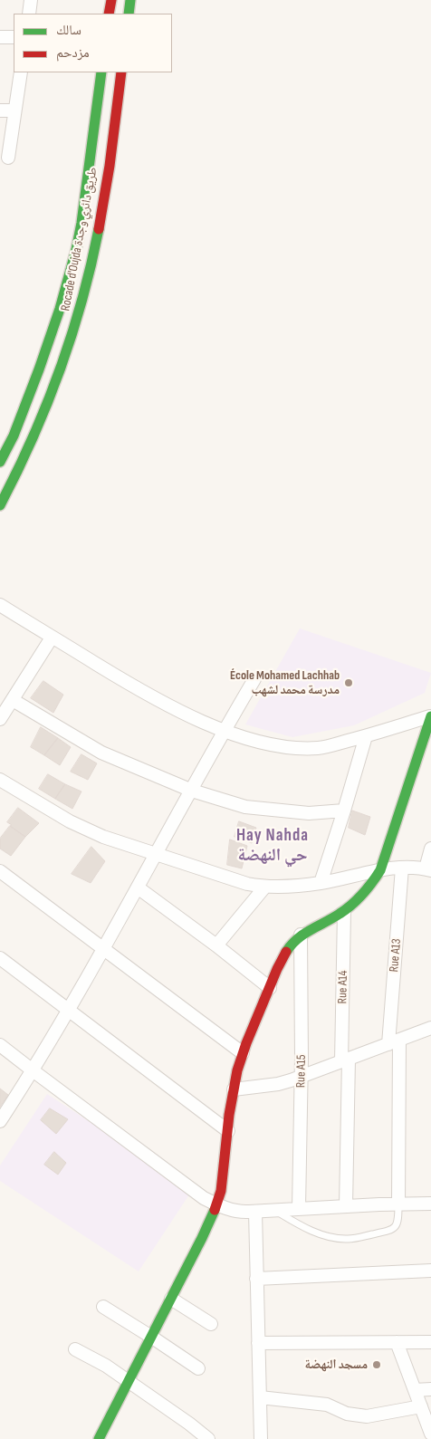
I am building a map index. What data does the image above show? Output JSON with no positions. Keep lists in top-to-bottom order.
{
  "streets": {
    "main road": ["Rocade d'Oujda طريق دائري وجدة"],
    "street": ["Rue A13", "Rue A14", "Rue A15"]
  },
  "districts": ["Hay Nahda حي النهضة"],
  "places": ["École Mohamed Lachhab مدرسة محمد لشهب", "مسجد النهضة"],
  "legend": ["سالك", "مزدحم"]
}
